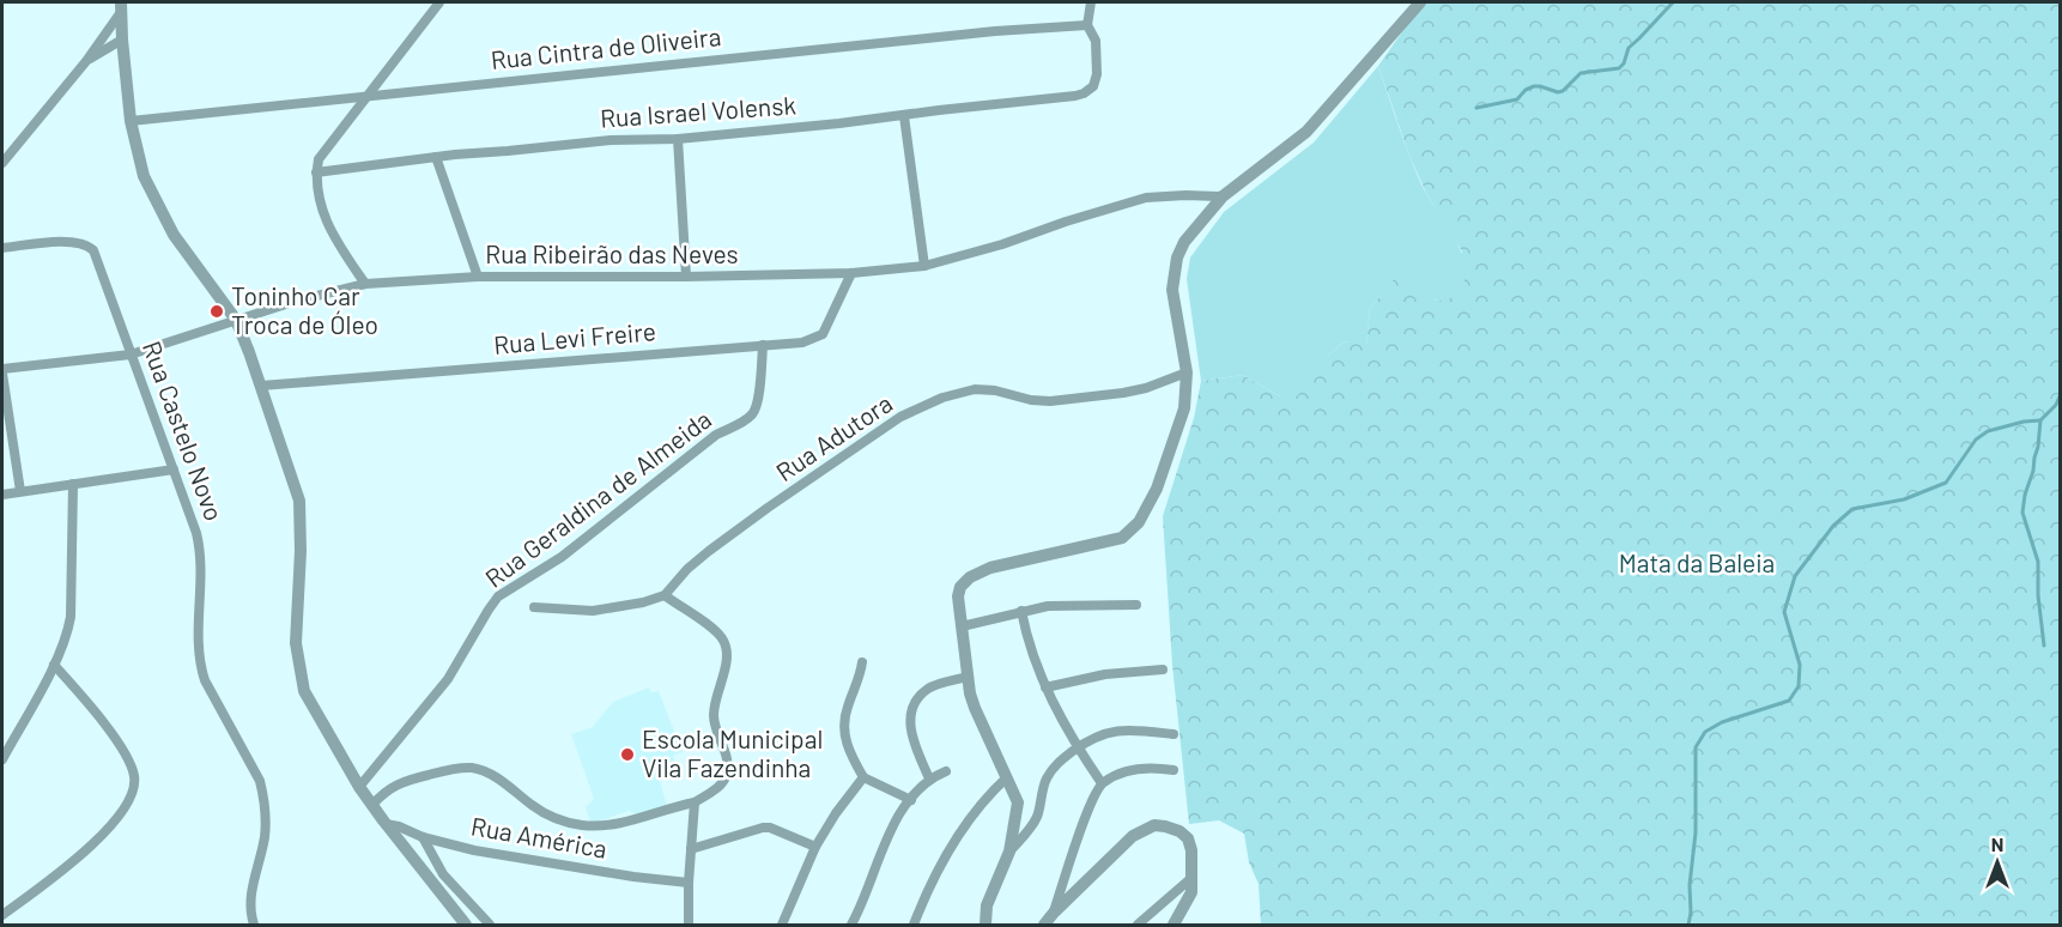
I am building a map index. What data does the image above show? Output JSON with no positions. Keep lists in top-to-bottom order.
{
  "streets": {
    "street": [
      "Rua Cintra de Oliveira",
      "Rua Israel Volensk",
      "Rua Ribeirão das Neves",
      "Rua Levi Freire",
      "Rua Castelo Novo",
      "Rua Adutora",
      "Rua Geraldina de Almeida",
      "Rua América"
    ]
  },
  "crossings": [
    ["Rua Cintra de Oliveira", "Rua Israel Volensk"],
    ["Rua Ribeirão das Neves", "Rua Levi Freire"],
    ["Rua Ribeirão das Neves", "Rua Castelo Novo"],
    ["Rua Levi Freire", "Rua Geraldina de Almeida"]
  ],
  "parks": ["Mata da Baleia"],
  "places": ["Toninho Car Troca de Óleo", "Escola Municipal Vila Fazendinha"],
  "north": "top"
}
